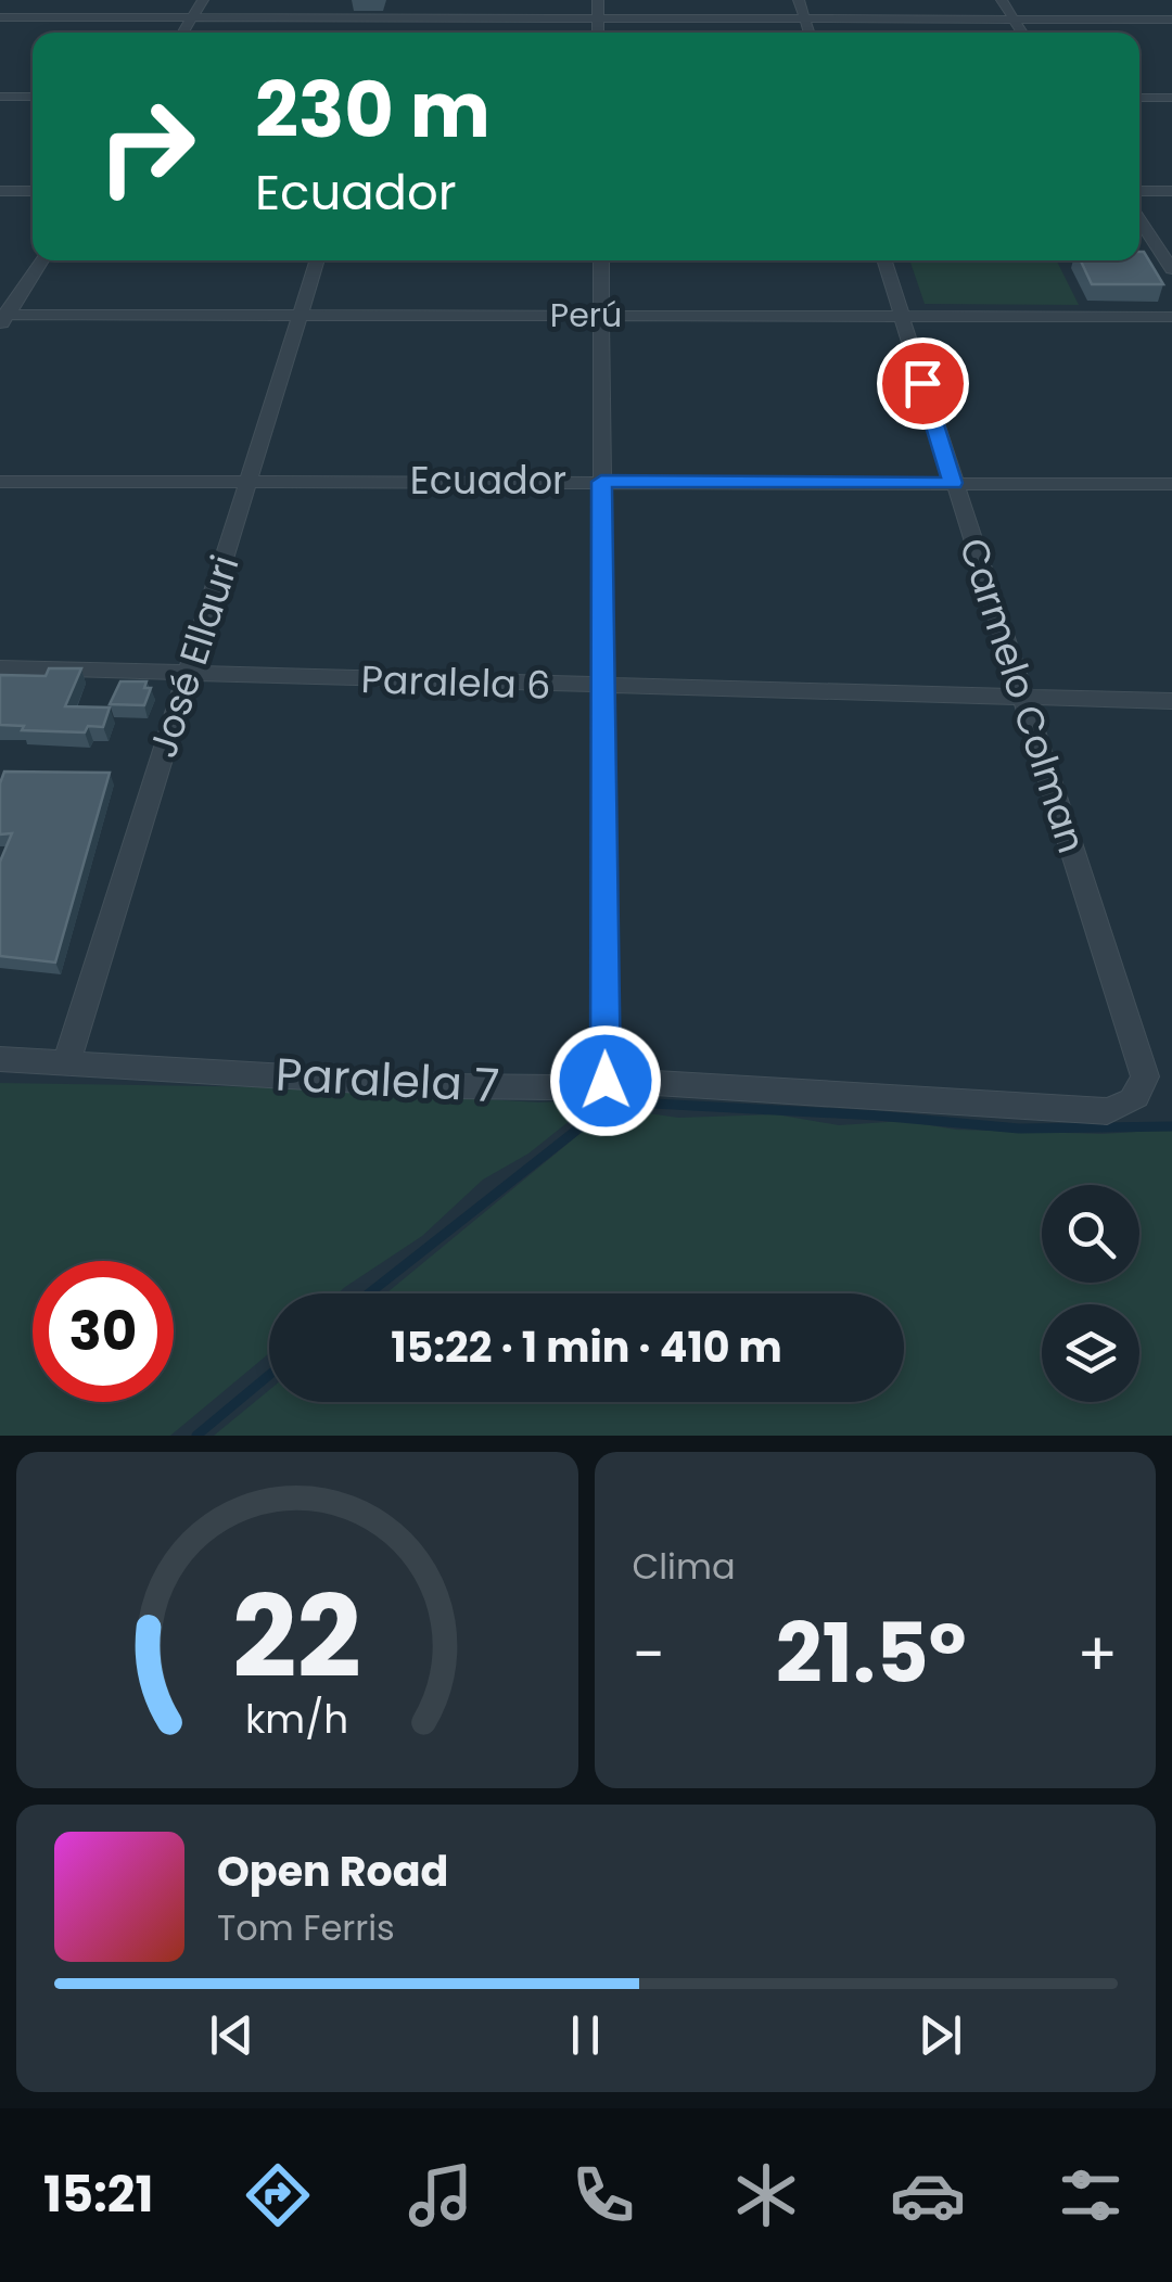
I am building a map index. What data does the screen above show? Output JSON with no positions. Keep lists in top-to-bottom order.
{
  "streets": {
    "street": [
      "Perú",
      "Ecuador",
      "José Ellauri",
      "Paralela 6",
      "Carmelo Colman",
      "Paralela 7"
    ]
  },
  "crossings": [
    ["Perú", "José Ellauri"],
    ["Perú", "Carmelo Colman"],
    ["Ecuador", "José Ellauri"],
    ["Ecuador", "Carmelo Colman"],
    ["José Ellauri", "Paralela 6"],
    ["José Ellauri", "Paralela 7"],
    ["Paralela 6", "Carmelo Colman"],
    ["Carmelo Colman", "Paralela 7"]
  ],
  "page": {
    "turn": ["230 m", "Ecuador"],
    "limit": "30",
    "trip": "15:22 · 1 min · 410 m",
    "tile": "Clima",
    "heat": ["−", "21.5°", "+"],
    "song": ["Open Road", "Tom Ferris"],
    "tabs": "15:21",
    "gauge": ["22", "km/h"]
  }
}
